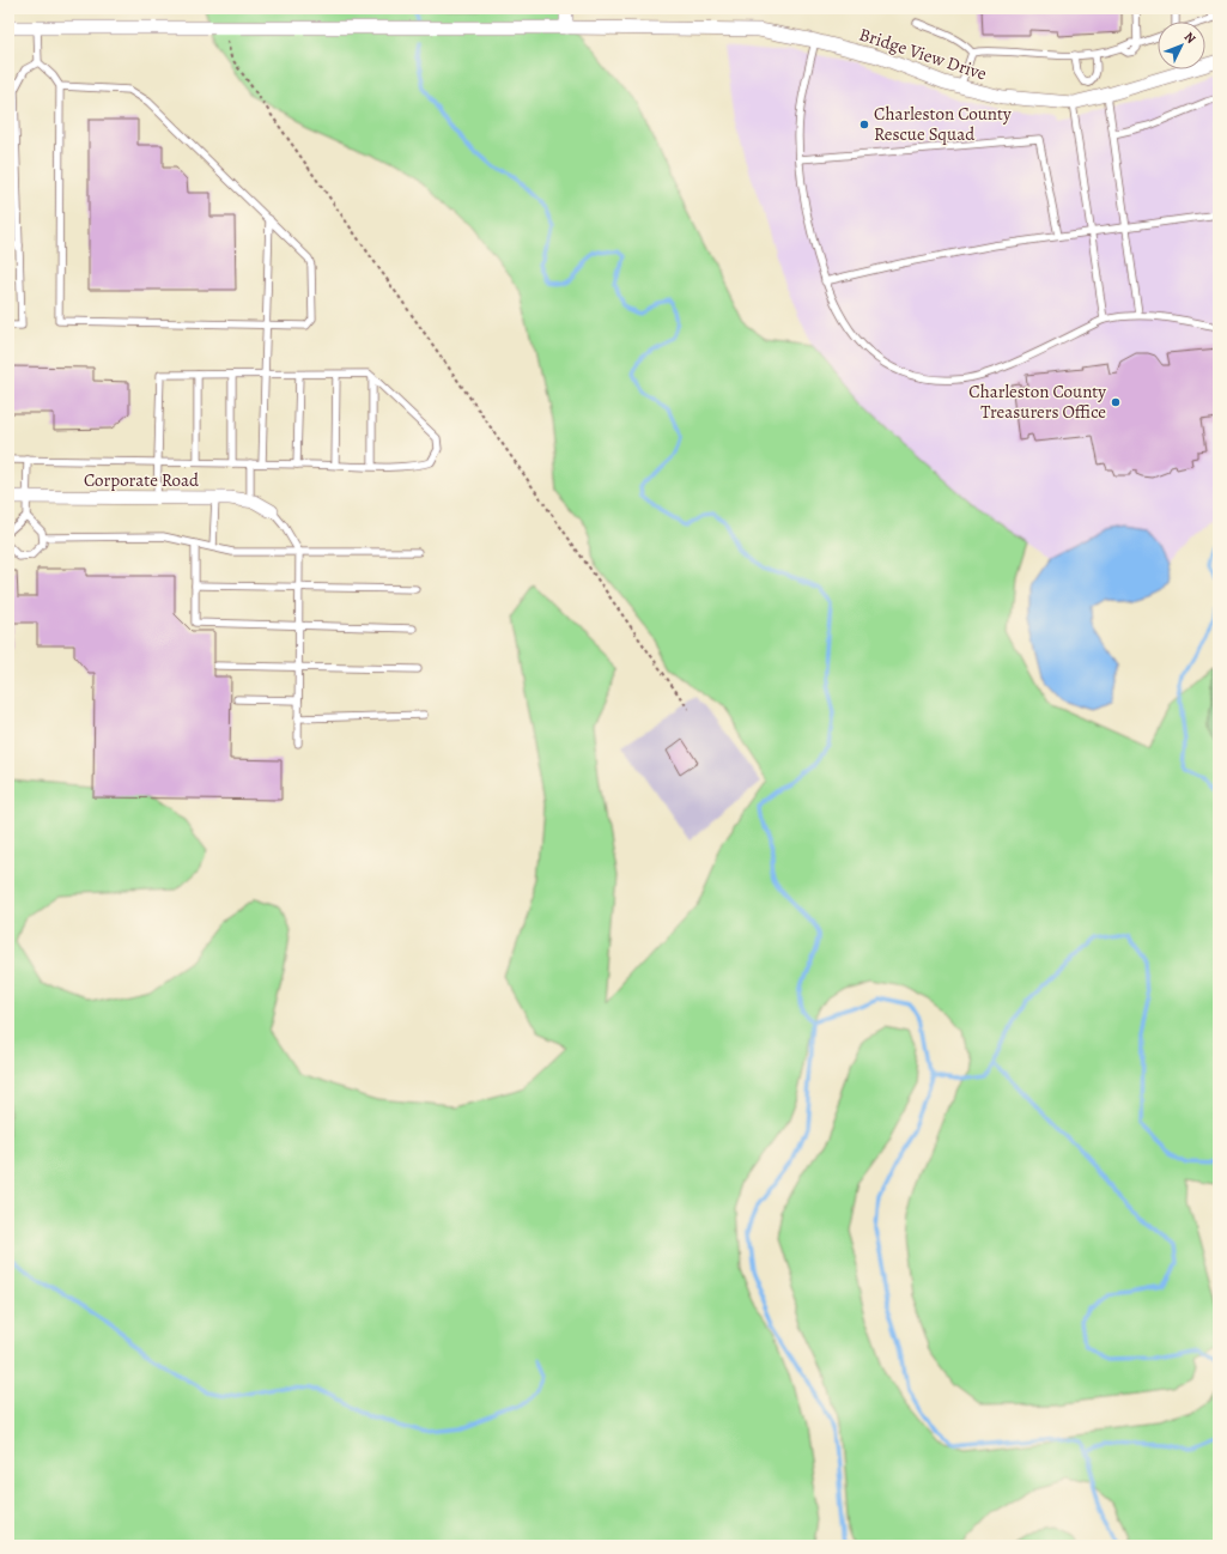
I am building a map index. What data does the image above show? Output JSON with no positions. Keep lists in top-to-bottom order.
{
  "streets": {
    "street": ["Bridge View Drive", "Corporate Road"]
  },
  "places": ["Charleston County Rescue Squad", "Charleston County Treasurers Office"],
  "north": "top right"
}
